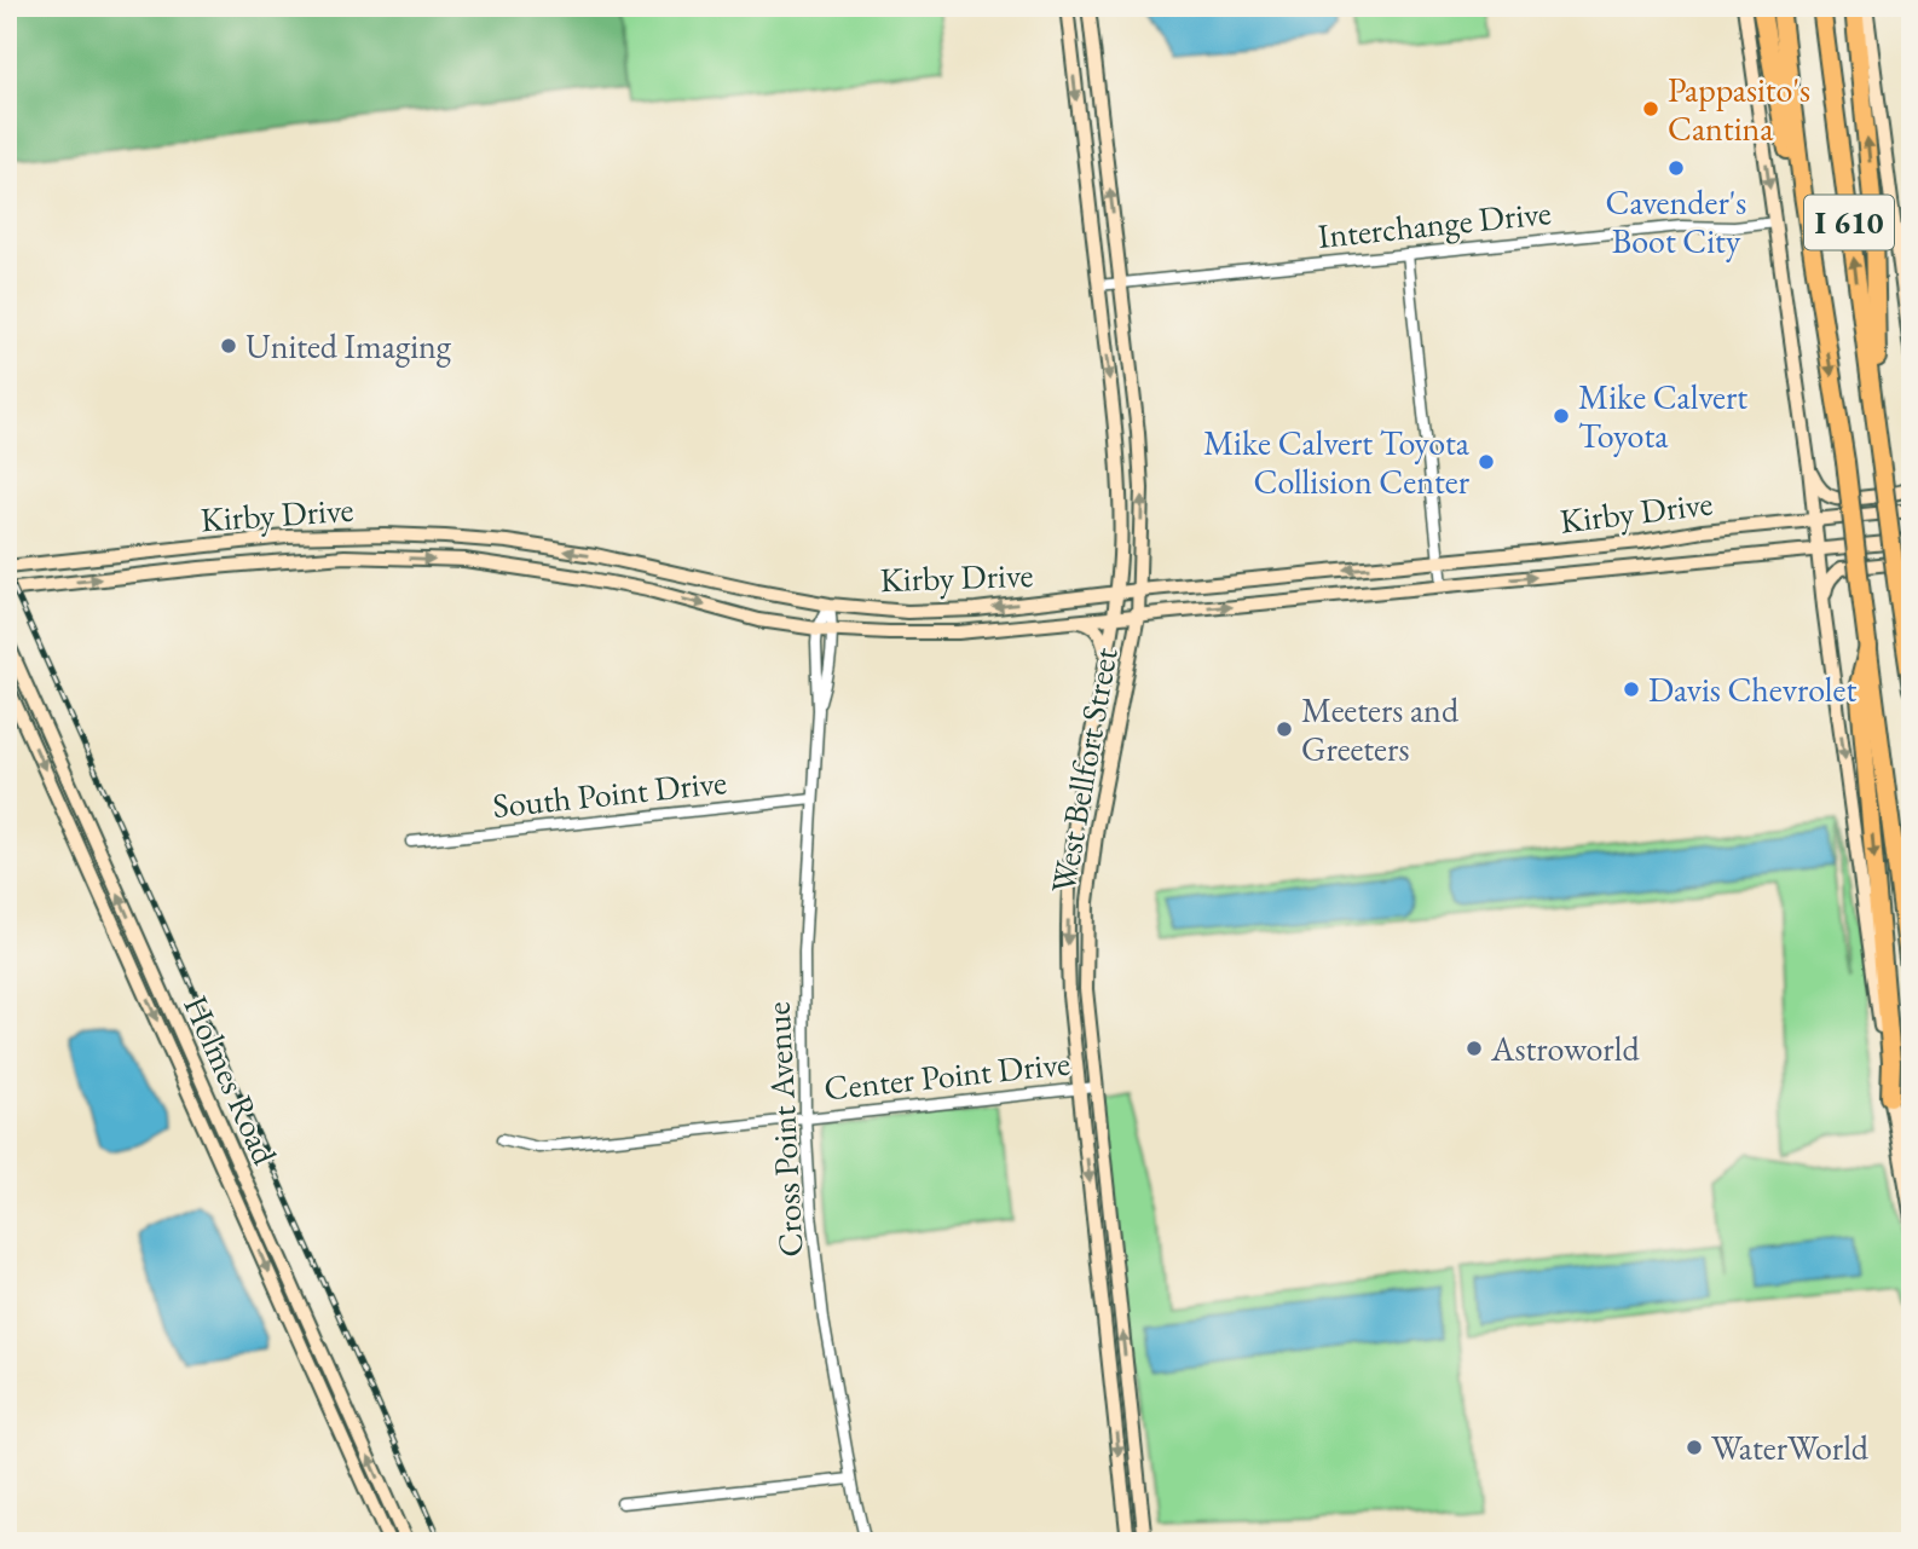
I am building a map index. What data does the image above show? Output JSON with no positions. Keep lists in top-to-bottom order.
{
  "streets": {
    "highway": ["I 610"],
    "main road": ["Kirby Drive", "West Bellfort Street", "Holmes Road"],
    "street": [
      "Interchange Drive",
      "South Point Drive",
      "Center Point Drive",
      "Cross Point Avenue"
    ]
  },
  "crossings": [
    ["Interchange Drive", "West Bellfort Street"],
    ["Kirby Drive", "West Bellfort Street"],
    ["Kirby Drive", "Cross Point Avenue"],
    ["West Bellfort Street", "Center Point Drive"],
    ["South Point Drive", "Cross Point Avenue"],
    ["Center Point Drive", "Cross Point Avenue"]
  ],
  "places": [
    "Pappasito's Cantina",
    "Cavender's Boot City",
    "United Imaging",
    "Mike Calvert Toyota",
    "Mike Calvert Toyota Collision Center",
    "Davis Chevrolet",
    "Meeters and Greeters",
    "Astroworld",
    "WaterWorld"
  ]
}
